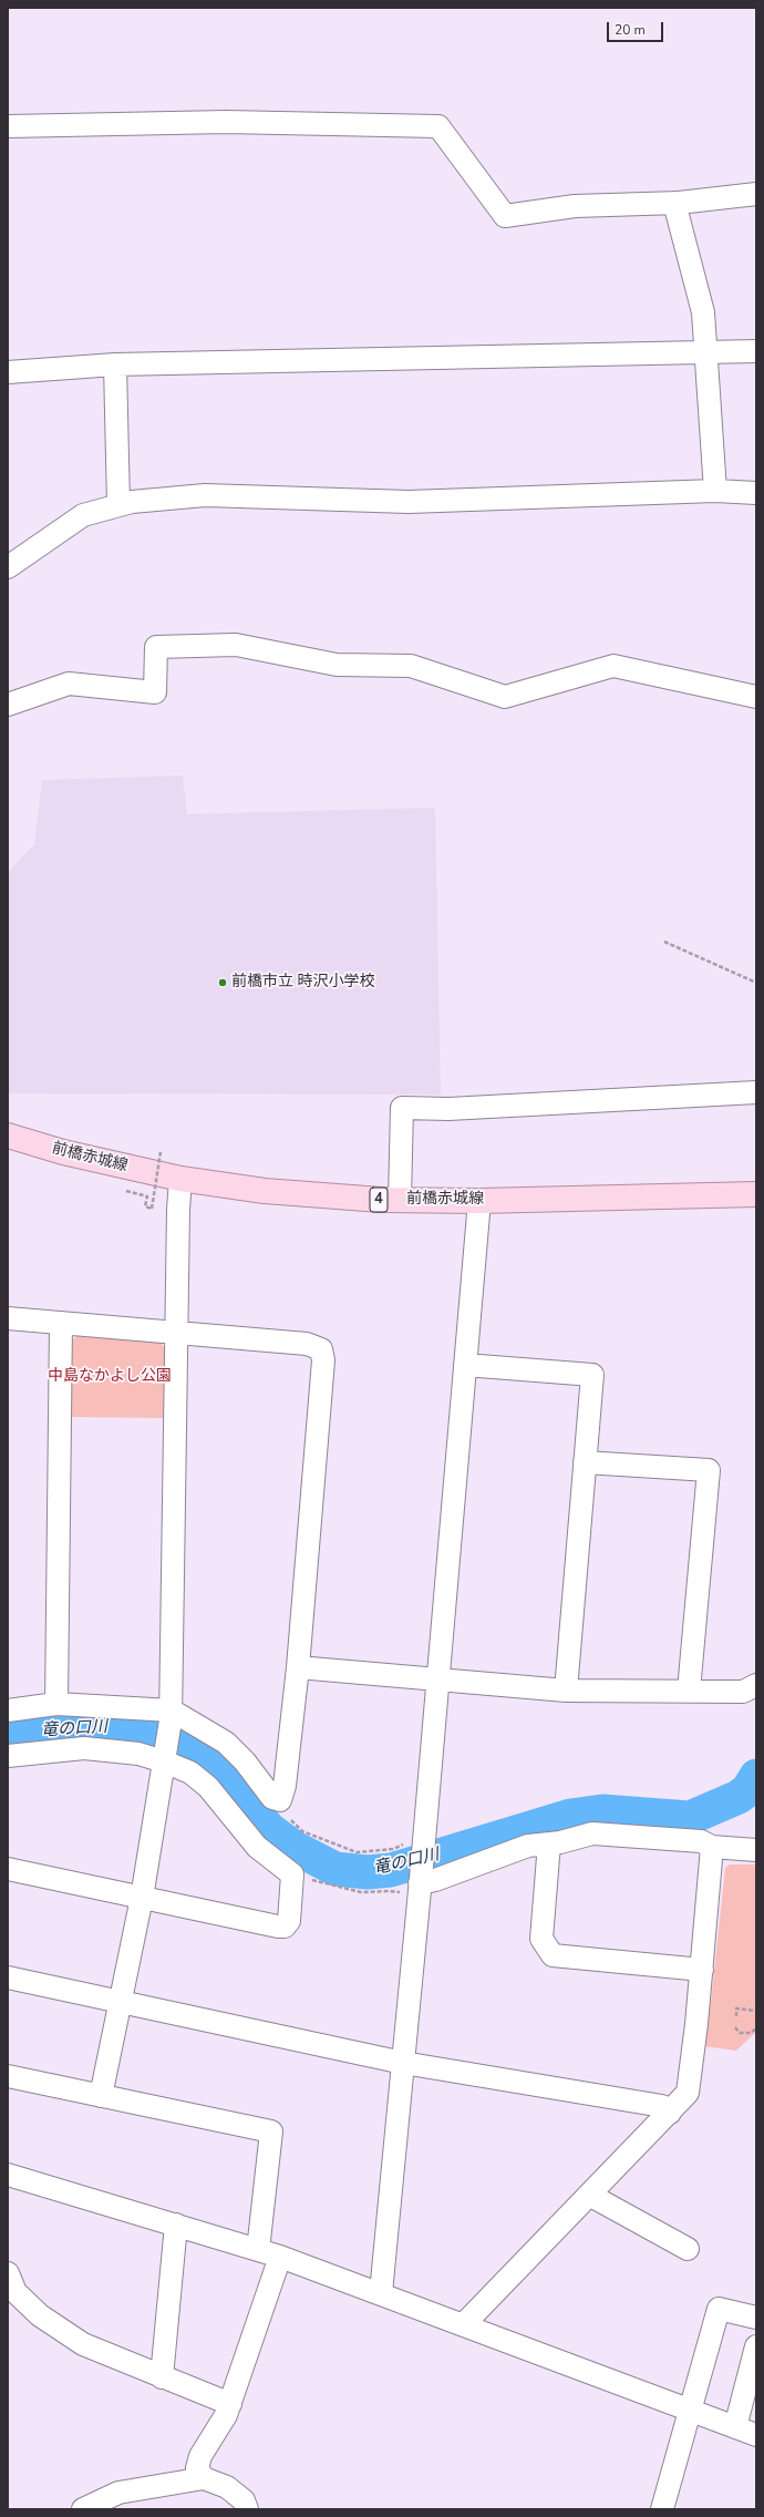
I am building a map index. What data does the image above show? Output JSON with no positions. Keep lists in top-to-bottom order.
{
  "streets": {
    "main road": ["前橋赤城線", "4"]
  },
  "water": ["竜の口川"],
  "parks": ["中島なかよし公園"],
  "places": ["前橋市立 時沢小学校"],
  "scale_bar": "20 m"
}
